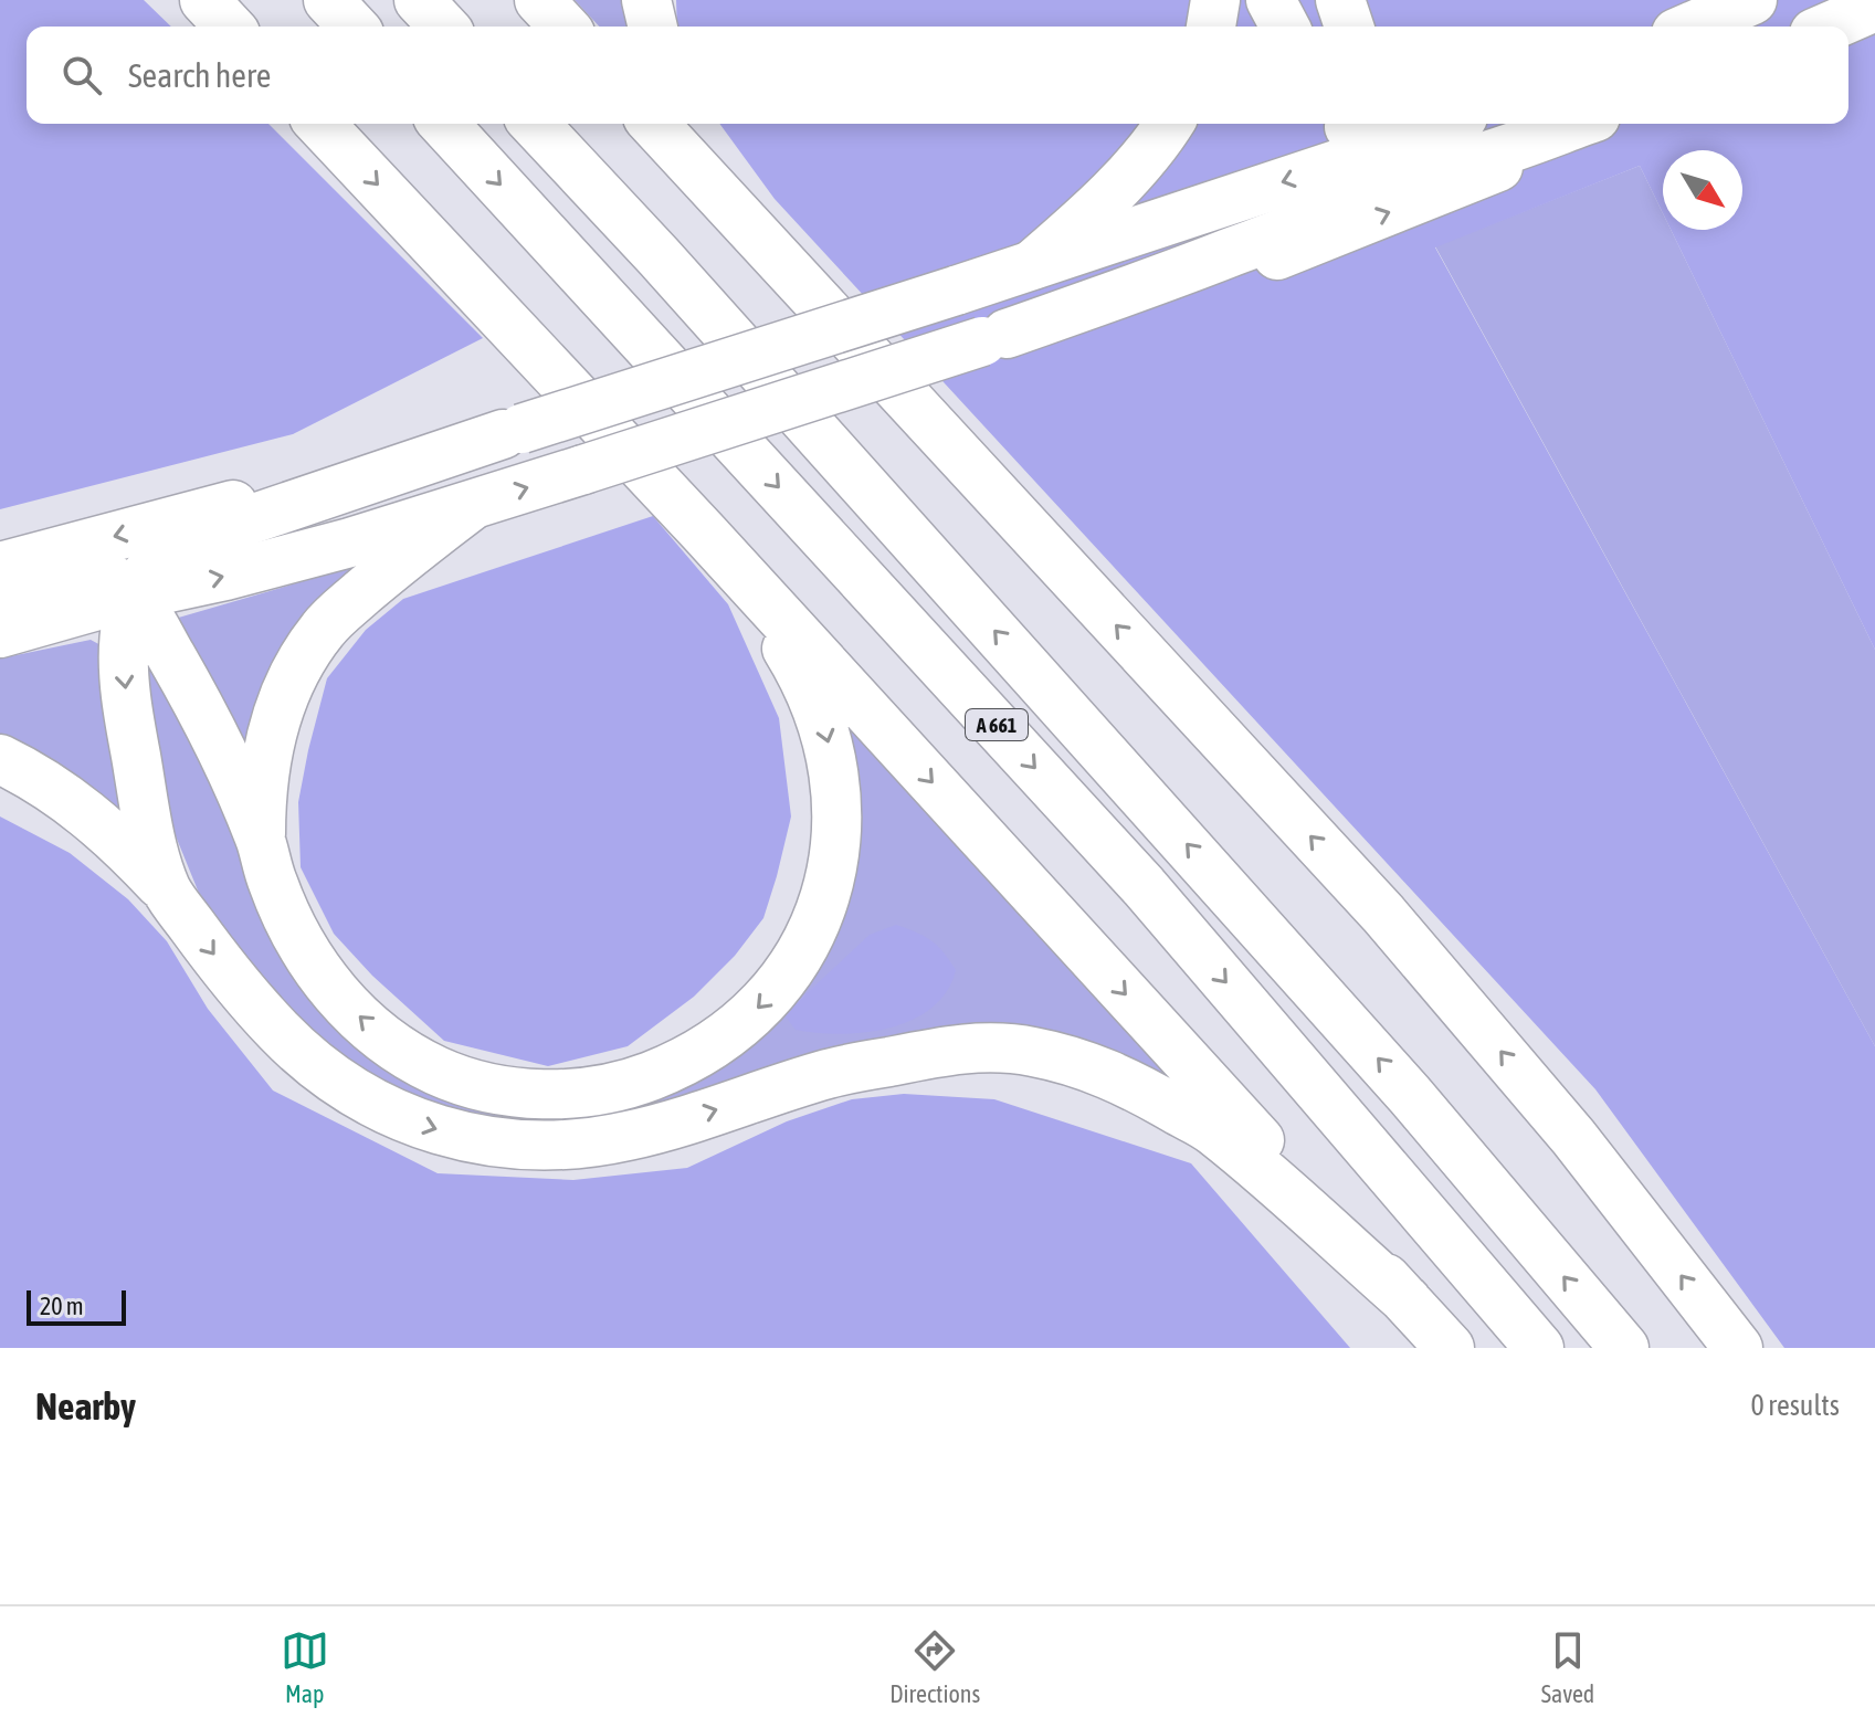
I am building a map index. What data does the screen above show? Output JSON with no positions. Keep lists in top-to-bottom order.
{
  "streets": {
    "main road": ["A 661"]
  },
  "scale_bar": "20 m",
  "north": "bottom right",
  "page": {
    "search": "Search here",
    "scale": "20 m",
    "heading": ["Nearby", "0 results"],
    "nav": ["Map", "Directions", "Saved"]
  }
}
